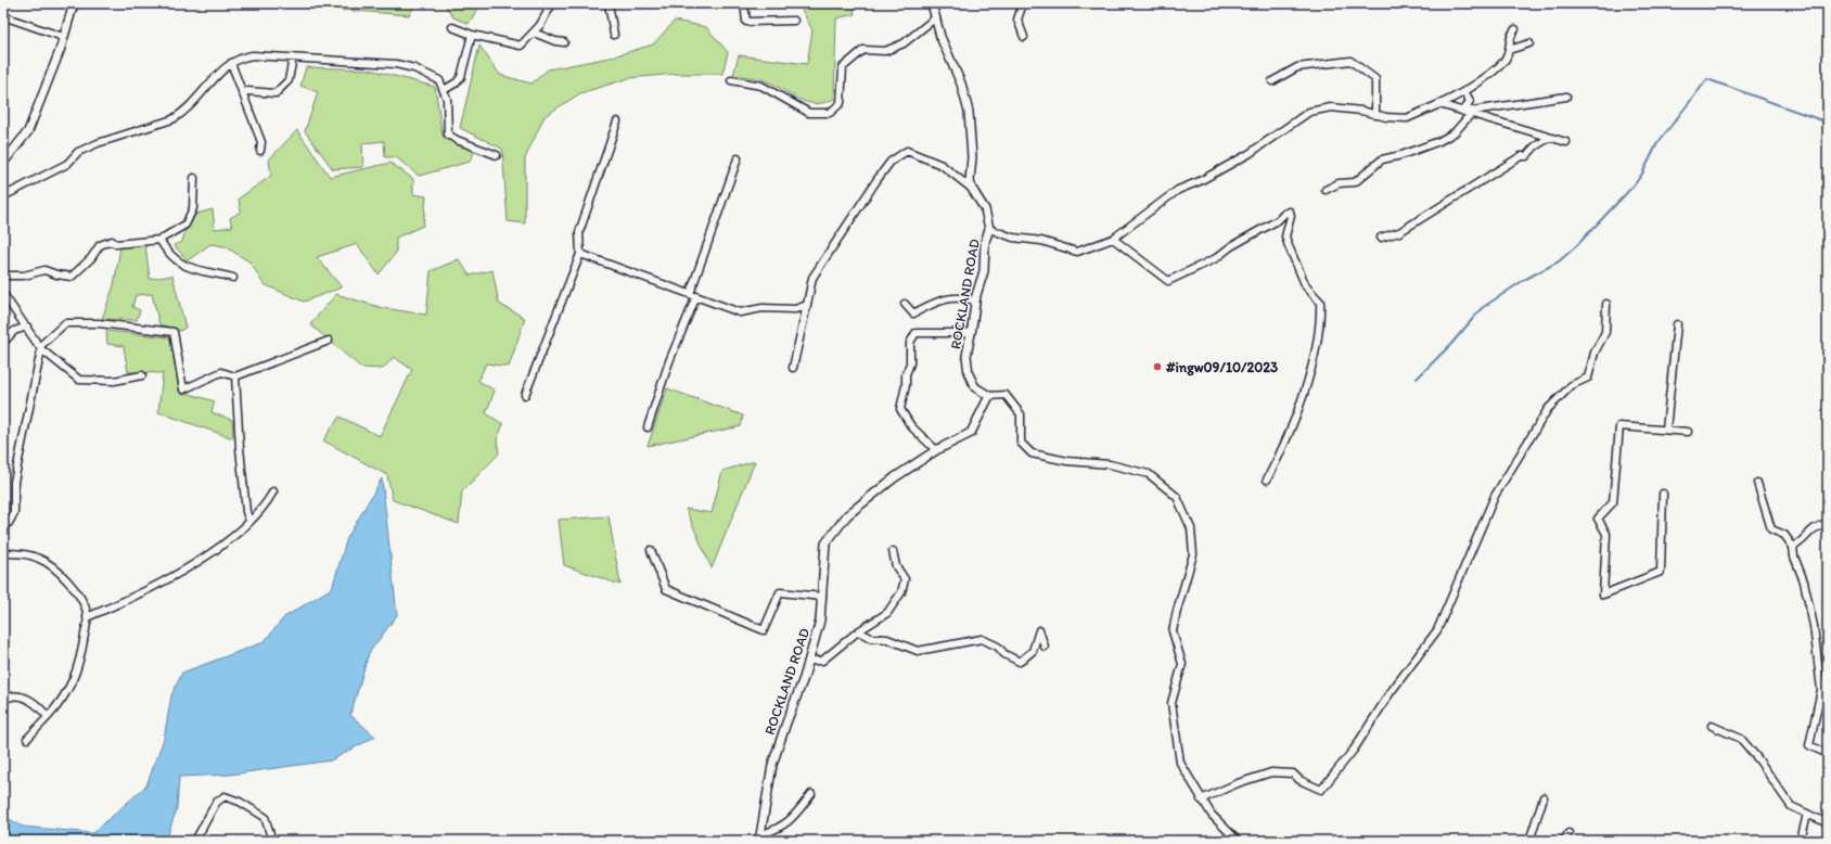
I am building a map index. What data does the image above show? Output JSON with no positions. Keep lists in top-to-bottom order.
{
  "streets": {
    "street": ["ROCKLAND ROAD"]
  },
  "places": ["#ingw09/10/2023"]
}
